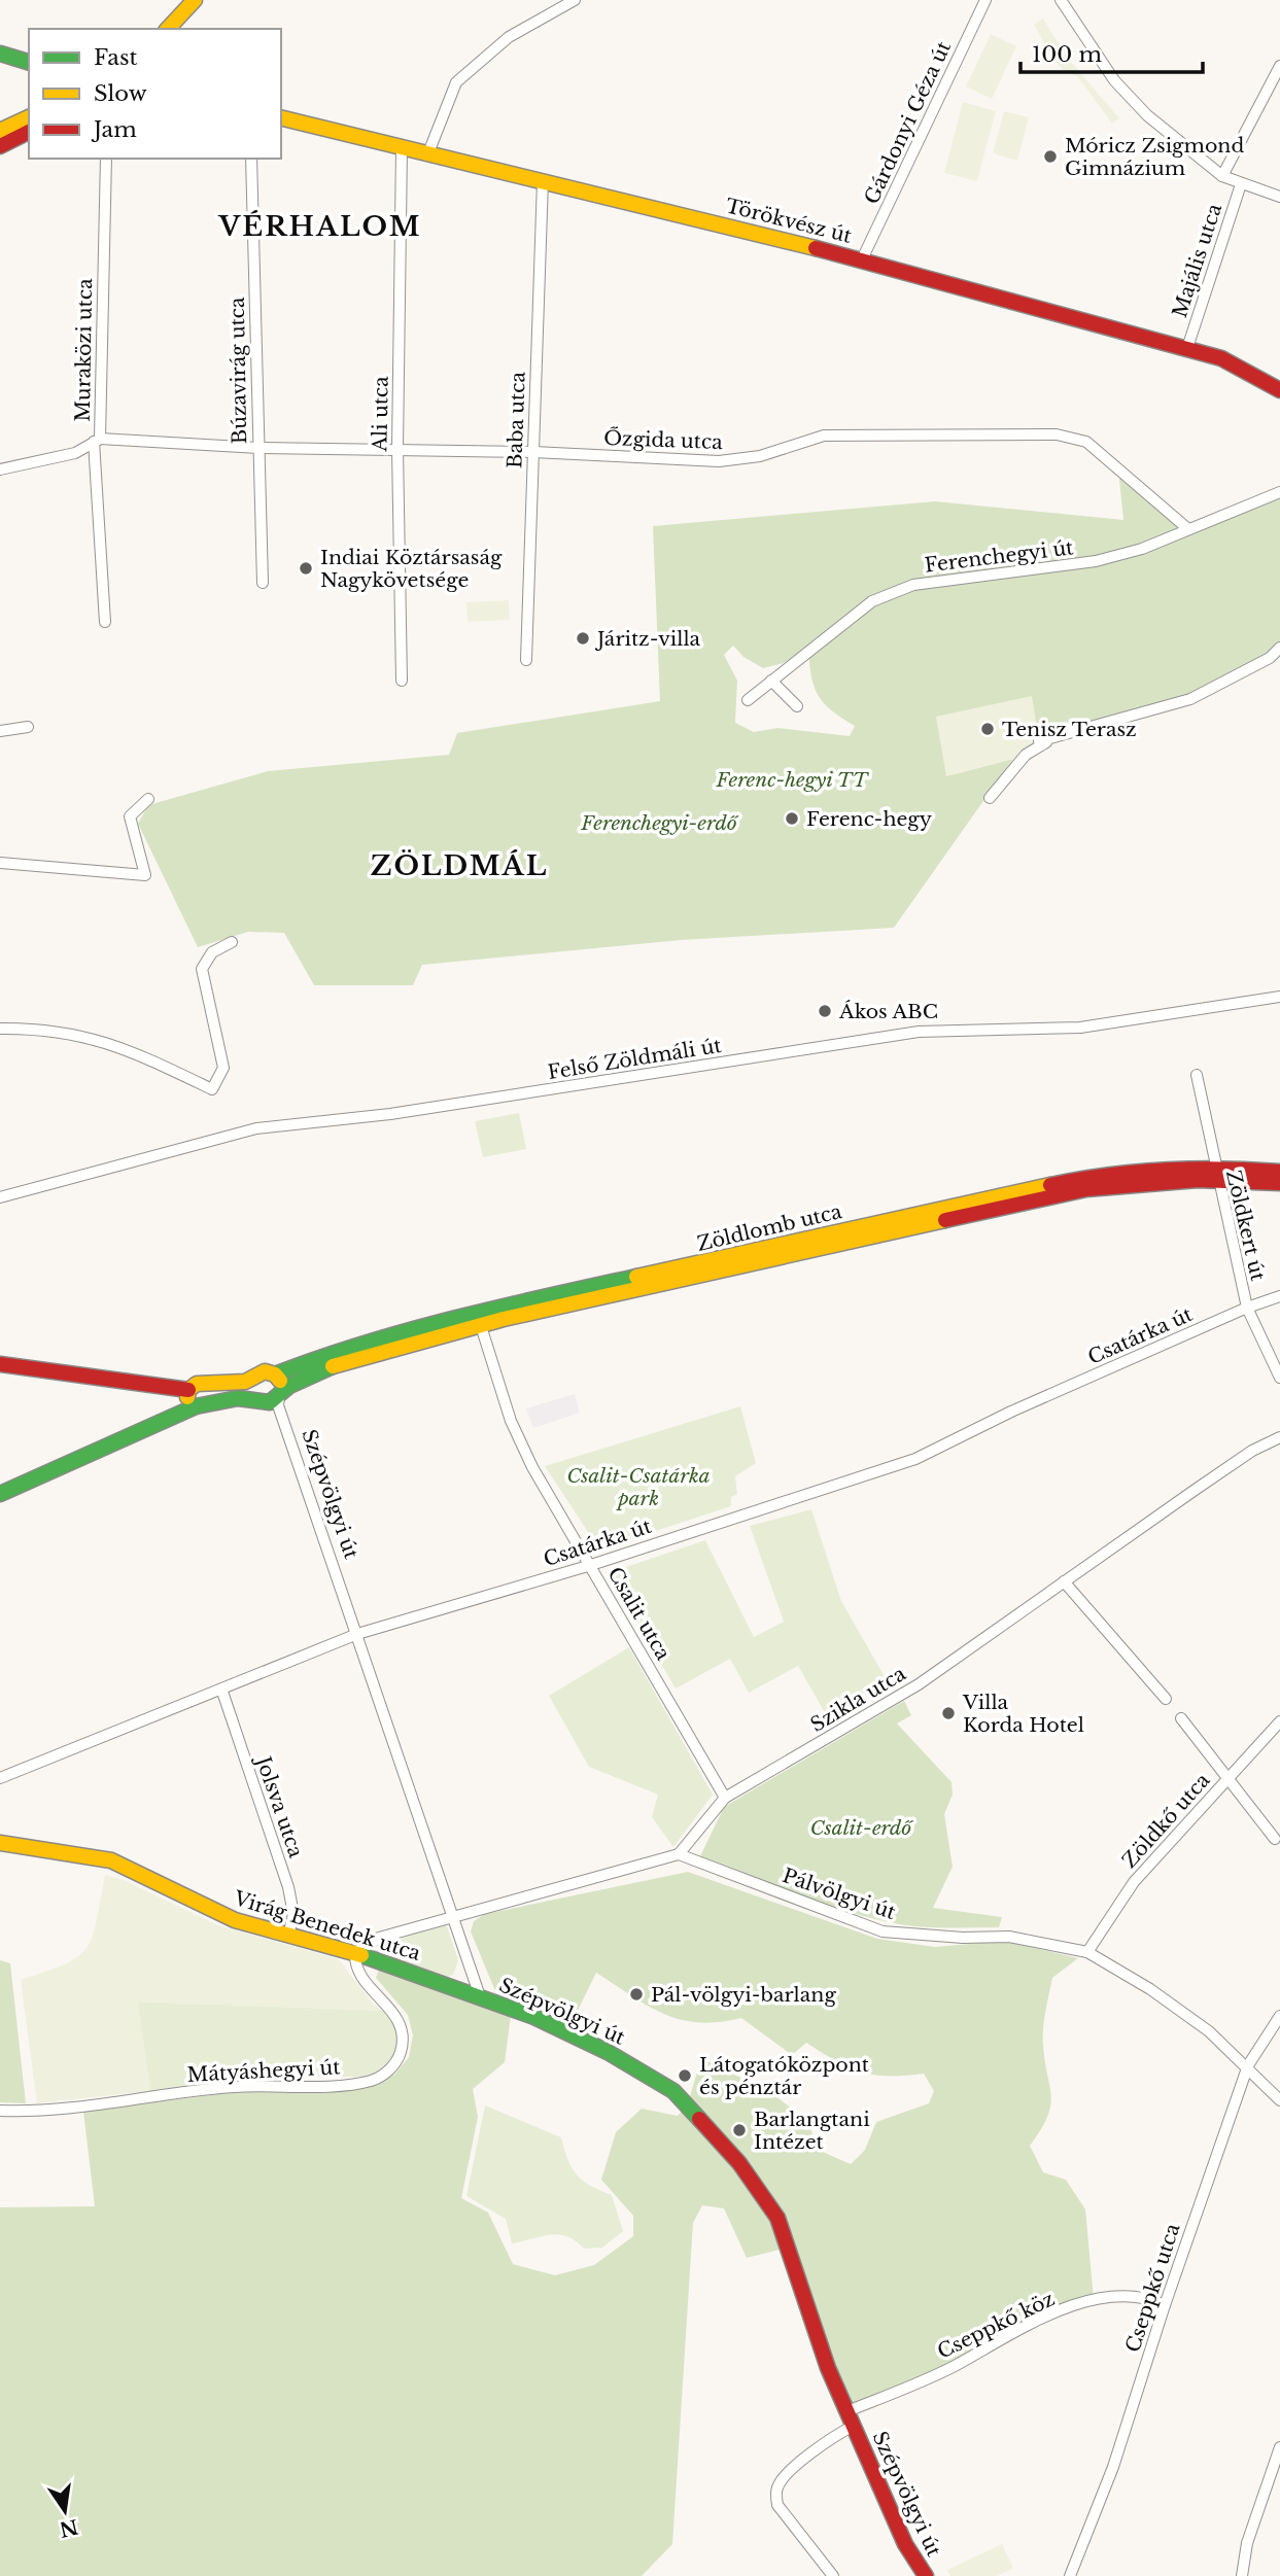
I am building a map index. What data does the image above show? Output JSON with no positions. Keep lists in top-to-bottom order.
{
  "streets": {
    "street": [
      "Gárdonyi Géza út",
      "Törökvész út",
      "Majális utca",
      "Muraközi utca",
      "Búzavirág utca",
      "Ali utca",
      "Baba utca",
      "Őzgida utca",
      "Ferenchegyi út",
      "Felső Zöldmáli út",
      "Zöldkert út",
      "Zöldlomb utca",
      "Csatárka út",
      "Szépvölgyi út",
      "Csalit utca",
      "Szikla utca",
      "Jolsva utca",
      "Zöldkő utca",
      "Pálvölgyi út",
      "Virág Benedek utca",
      "Mátyáshegyi út",
      "Cseppkő utca",
      "Cseppkő köz"
    ]
  },
  "crossings": [
    ["Gárdonyi Géza út", "Törökvész út"],
    ["Törökvész út", "Majális utca"],
    ["Törökvész út", "Ali utca"],
    ["Törökvész út", "Baba utca"],
    ["Muraközi utca", "Őzgida utca"],
    ["Búzavirág utca", "Őzgida utca"],
    ["Ali utca", "Őzgida utca"],
    ["Baba utca", "Őzgida utca"],
    ["Őzgida utca", "Ferenchegyi út"],
    ["Zöldkert út", "Zöldlomb utca"],
    ["Zöldkert út", "Csatárka út"],
    ["Zöldlomb utca", "Szépvölgyi út"],
    ["Zöldlomb utca", "Csalit utca"],
    ["Csatárka út", "Szépvölgyi út"],
    ["Csatárka út", "Csalit utca"],
    ["Csatárka út", "Jolsva utca"],
    ["Szépvölgyi út", "Virág Benedek utca"],
    ["Szépvölgyi út", "Cseppkő köz"],
    ["Csalit utca", "Szikla utca"],
    ["Szikla utca", "Pálvölgyi út"],
    ["Jolsva utca", "Virág Benedek utca"],
    ["Zöldkő utca", "Pálvölgyi út"],
    ["Pálvölgyi út", "Cseppkő utca"],
    ["Virág Benedek utca", "Mátyáshegyi út"],
    ["Cseppkő utca", "Cseppkő köz"]
  ],
  "districts": ["VÉRHALOM", "ZÖLDMÁL"],
  "parks": [
    "Ferenc-hegyi TT",
    "Ferenchegyi-erdő",
    "Csalit-Csatárka park",
    "Csalit-erdő"
  ],
  "places": [
    "Móricz Zsigmond Gimnázium",
    "Indiai Köztársaság Nagykövetsége",
    "Járitz-villa",
    "Tenisz Terasz",
    "Ferenc-hegy",
    "Ákos ABC",
    "Villa Korda Hotel",
    "Pál-völgyi-barlang",
    "Látogatóközpont és pénztár",
    "Barlangtani Intézet"
  ],
  "legend": ["Fast", "Slow", "Jam"],
  "scale_bar": "100 m",
  "north": "bottom"
}
